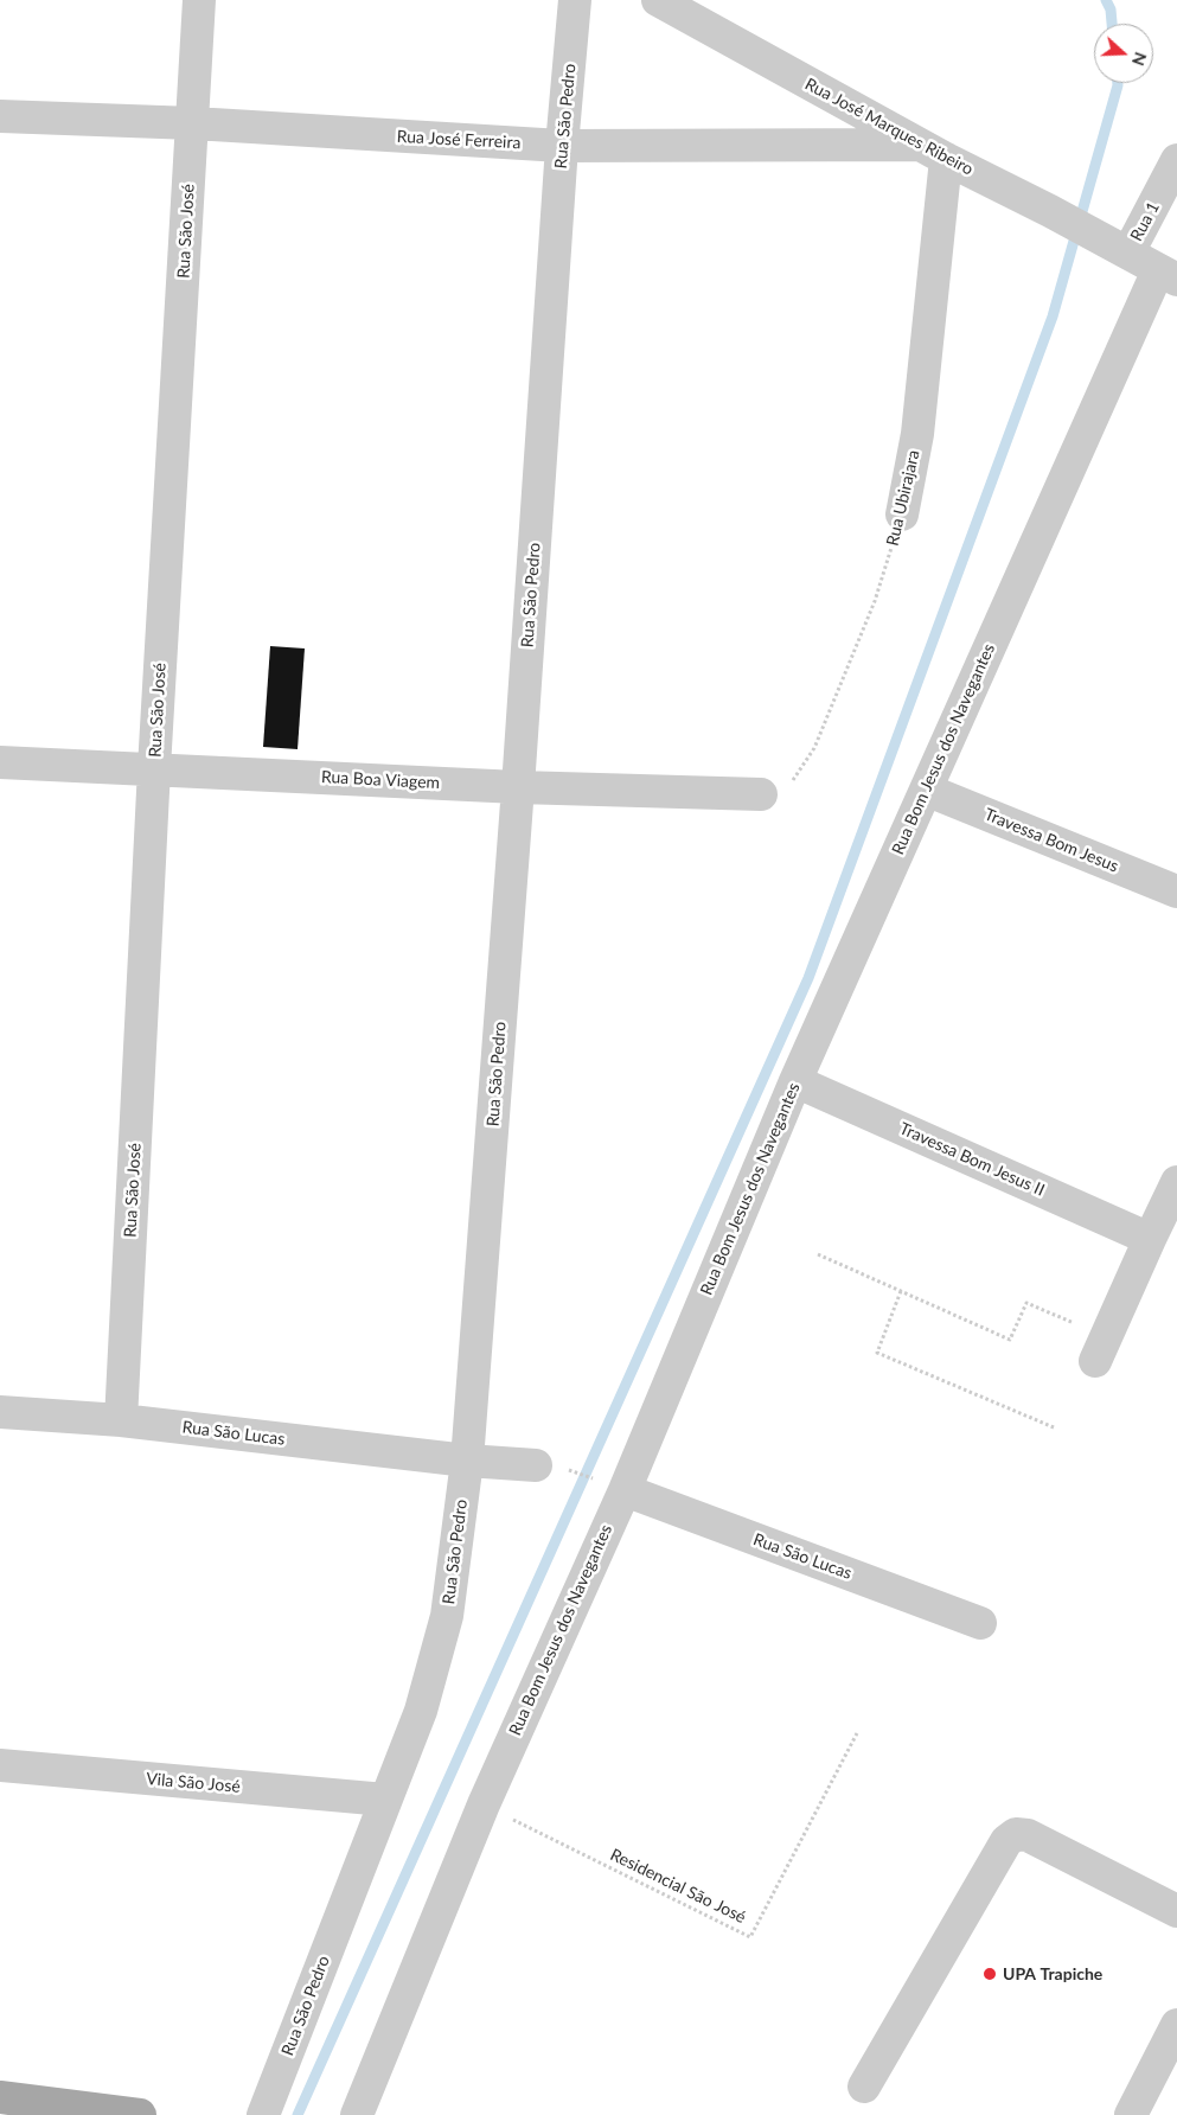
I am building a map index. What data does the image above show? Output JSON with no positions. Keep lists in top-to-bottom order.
{
  "streets": {
    "street": [
      "Rua São Pedro",
      "Rua José Marques Ribeiro",
      "Rua José Ferreira",
      "Rua 1",
      "Rua São José",
      "Rua Ubirajara",
      "Rua Bom Jesus dos Navegantes",
      "Rua Boa Viagem",
      "Travessa Bom Jesus",
      "Travessa Bom Jesus II",
      "Rua São Lucas",
      "Vila São José"
    ],
    "path": ["Residencial São José"]
  },
  "crossings": [
    ["Rua São Pedro", "Rua José Ferreira"],
    ["Rua São Pedro", "Rua Boa Viagem"],
    ["Rua São Pedro", "Rua São Lucas"],
    ["Rua São Pedro", "Vila São José"],
    ["Rua José Marques Ribeiro", "Rua José Ferreira"],
    ["Rua José Marques Ribeiro", "Rua 1"],
    ["Rua José Marques Ribeiro", "Rua Ubirajara"],
    ["Rua José Marques Ribeiro", "Rua Bom Jesus dos Navegantes"],
    ["Rua José Ferreira", "Rua São José"],
    ["Rua José Ferreira", "Rua Ubirajara"],
    ["Rua São José", "Rua Boa Viagem"],
    ["Rua São José", "Rua São Lucas"],
    ["Rua Ubirajara", "Rua Boa Viagem"],
    ["Rua Bom Jesus dos Navegantes", "Travessa Bom Jesus"],
    ["Rua Bom Jesus dos Navegantes", "Travessa Bom Jesus II"],
    ["Rua Bom Jesus dos Navegantes", "Rua São Lucas"],
    ["Rua Bom Jesus dos Navegantes", "Residencial São José"]
  ],
  "places": ["UPA Trapiche"],
  "north": "right"
}
